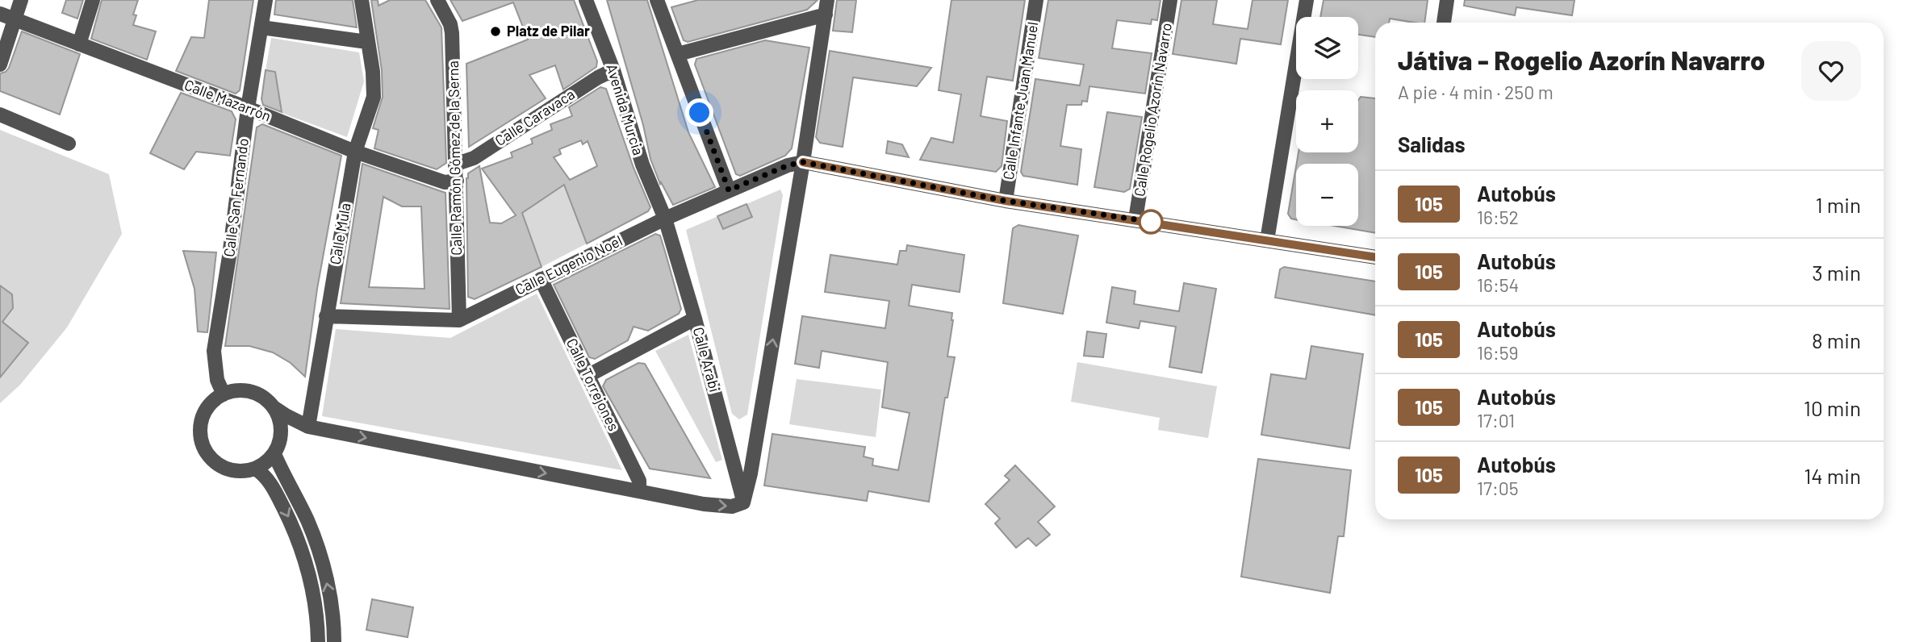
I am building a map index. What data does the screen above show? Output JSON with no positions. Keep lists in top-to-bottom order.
{
  "streets": {
    "street": [
      "Calle Mazarrón",
      "Calle Infante Juan Manuel",
      "Avenida Murcia",
      "Calle Rogelio Azorín Navarro",
      "Calle Caravaca",
      "Calle Ramón Gómez de la Serna",
      "Calle San Fernando",
      "Calle Mula",
      "Calle Eugenio Noel",
      "Calle Arabi",
      "Calle Torrejones"
    ]
  },
  "crossings": [
    ["Calle Mazarrón", "Calle Ramón Gómez de la Serna"],
    ["Calle Mazarrón", "Calle San Fernando"],
    ["Calle Mazarrón", "Calle Mula"],
    ["Avenida Murcia", "Calle Caravaca"],
    ["Avenida Murcia", "Calle Eugenio Noel"],
    ["Avenida Murcia", "Calle Arabi"],
    ["Calle Caravaca", "Calle Ramón Gómez de la Serna"],
    ["Calle Ramón Gómez de la Serna", "Calle Eugenio Noel"],
    ["Calle Mula", "Calle Eugenio Noel"],
    ["Calle Eugenio Noel", "Calle Arabi"],
    ["Calle Eugenio Noel", "Calle Torrejones"]
  ],
  "places": ["Platz de Pilar"],
  "lines": ["bus line 105"],
  "page": {
    "map_buttons": ["+", "−"],
    "heading": [
      ["Játiva - Rogelio Azorín Navarro", "A pie · 4 min · 250 m"],
      "Salidas"
    ],
    "list": [
      {
        "mark": "105",
        "name": "Autobús",
        "note": "16:52",
        "value": "1 min"
      },
      {
        "mark": "105",
        "name": "Autobús",
        "note": "16:54",
        "value": "3 min"
      },
      {
        "mark": "105",
        "name": "Autobús",
        "note": "16:59",
        "value": "8 min"
      },
      {
        "mark": "105",
        "name": "Autobús",
        "note": "17:01",
        "value": "10 min"
      },
      {
        "mark": "105",
        "name": "Autobús",
        "note": "17:05",
        "value": "14 min"
      }
    ]
  }
}
